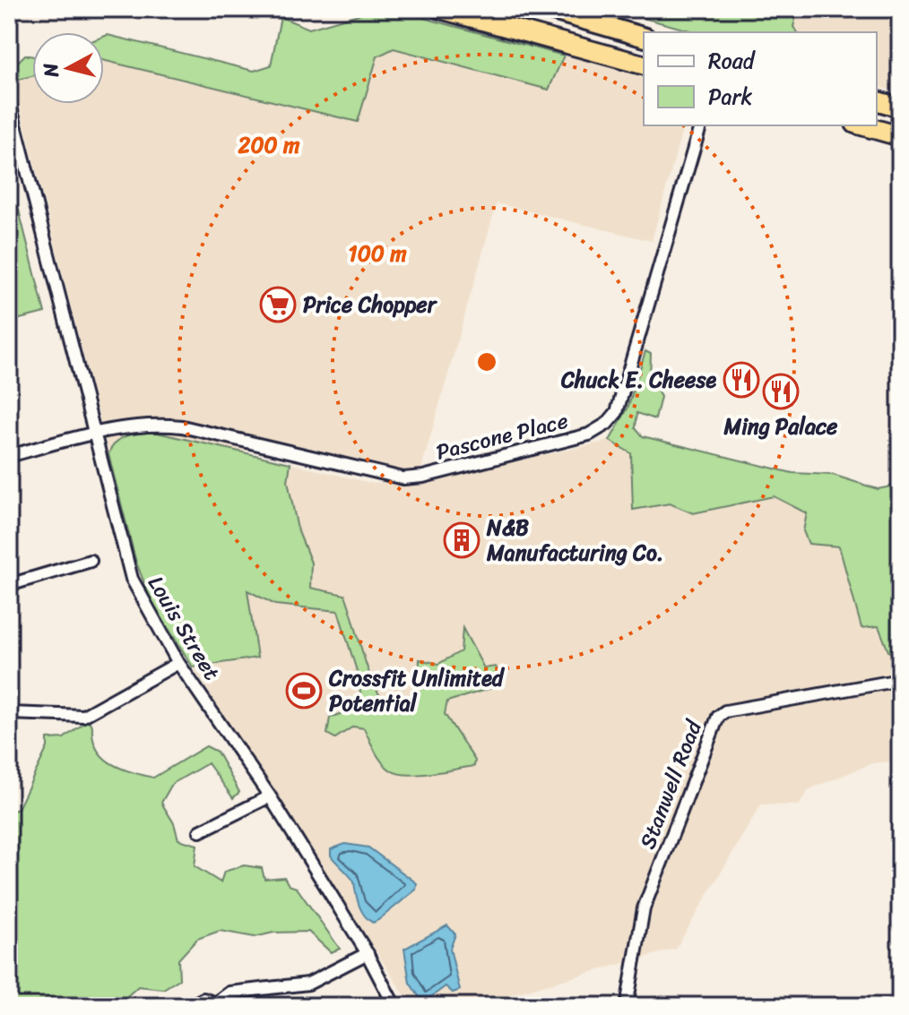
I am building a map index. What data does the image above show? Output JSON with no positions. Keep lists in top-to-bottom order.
{
  "streets": {
    "street": ["Pascone Place", "Louis Street", "Stanwell Road"]
  },
  "crossings": [
    ["Pascone Place", "Louis Street"]
  ],
  "places": {
    "supermarket": ["Price Chopper"],
    "restaurant": ["Chuck E. Cheese", "Ming Palace"],
    "building": ["N&B Manufacturing Co."],
    "sports": ["Crossfit Unlimited Potential"]
  },
  "legend": ["Road", "Park"],
  "north": "left",
  "rings": ["200 m", "100 m"]
}
